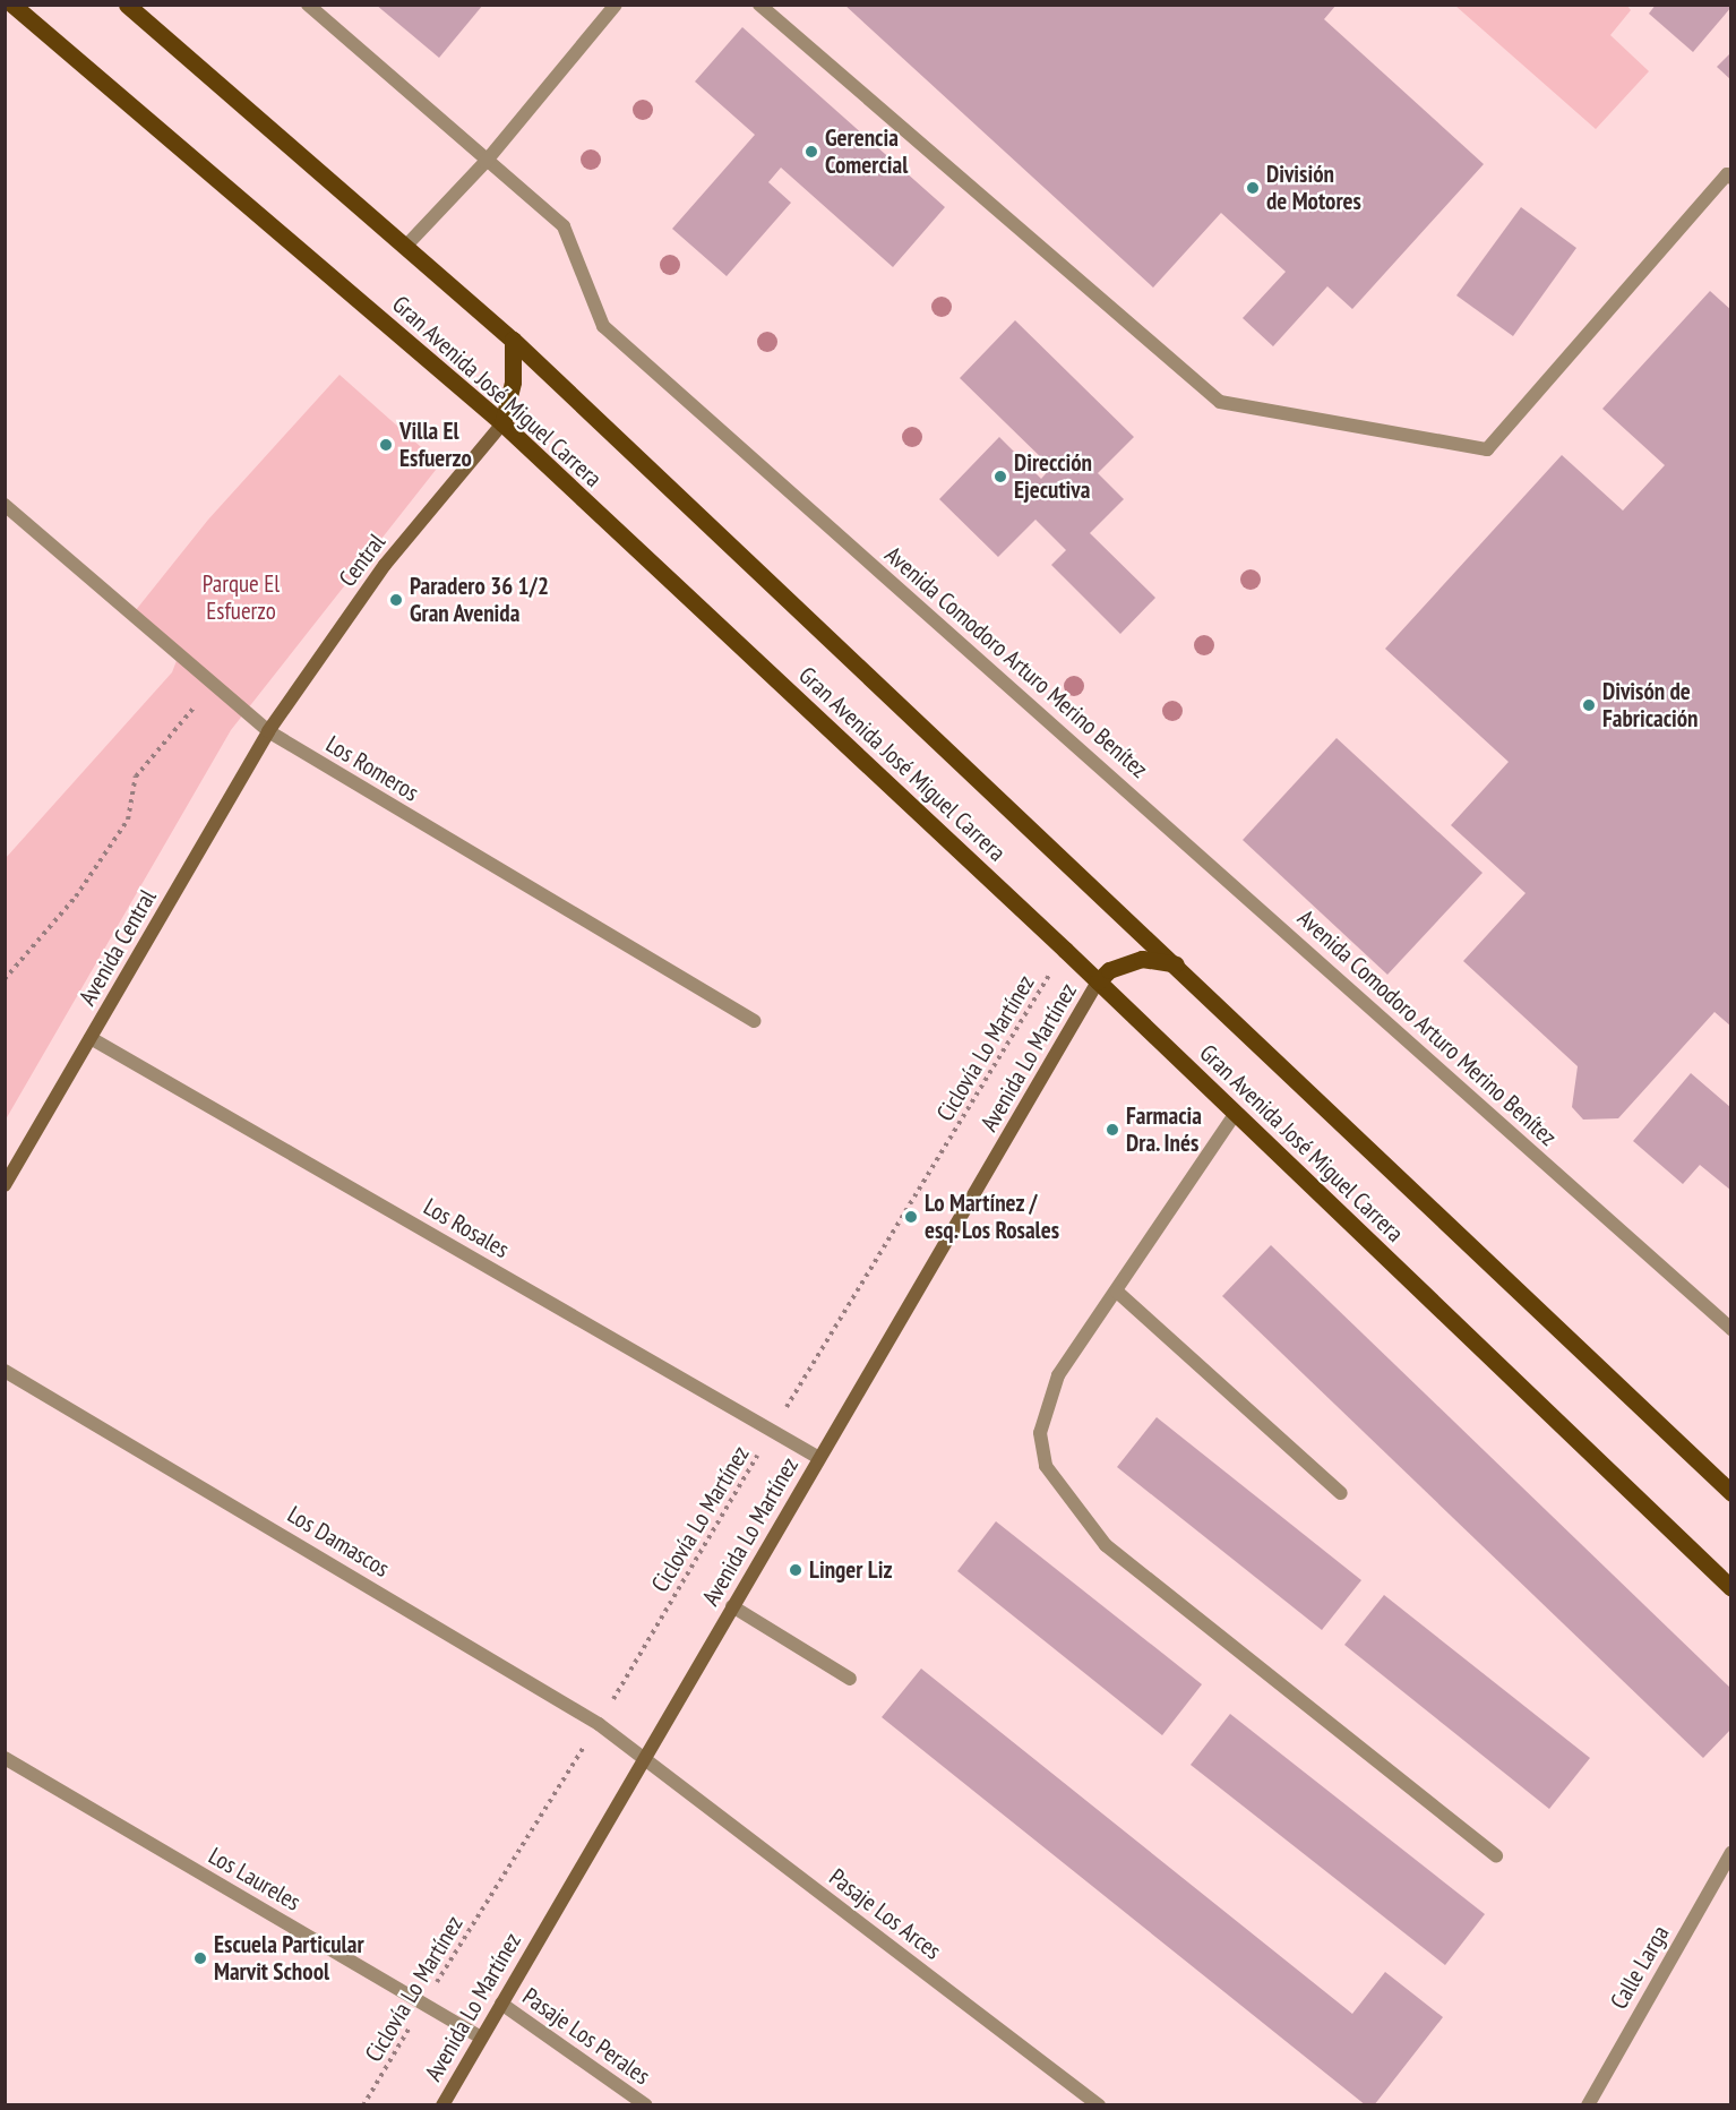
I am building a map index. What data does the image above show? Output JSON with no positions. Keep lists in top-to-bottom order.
{
  "streets": {
    "main road": [
      "Gran Avenida José Miguel Carrera",
      "Central",
      "Avenida Central",
      "Avenida Lo Martínez"
    ],
    "street": [
      "Avenida Comodoro Arturo Merino Benítez",
      "Los Romeros",
      "Los Rosales",
      "Los Damascos",
      "Los Laureles",
      "Pasaje Los Arces",
      "Calle Larga",
      "Pasaje Los Perales"
    ],
    "path": ["Ciclovía Lo Martínez"]
  },
  "crossings": [
    ["Gran Avenida José Miguel Carrera", "Central"],
    ["Gran Avenida José Miguel Carrera", "Ciclovía Lo Martínez"],
    ["Gran Avenida José Miguel Carrera", "Avenida Lo Martínez"],
    ["Central", "Los Romeros"],
    ["Central", "Avenida Central"],
    ["Los Romeros", "Avenida Central"],
    ["Avenida Central", "Los Rosales"],
    ["Ciclovía Lo Martínez", "Los Rosales"],
    ["Ciclovía Lo Martínez", "Los Damascos"],
    ["Ciclovía Lo Martínez", "Los Laureles"],
    ["Avenida Lo Martínez", "Los Rosales"],
    ["Avenida Lo Martínez", "Los Damascos"],
    ["Avenida Lo Martínez", "Los Laureles"],
    ["Avenida Lo Martínez", "Pasaje Los Arces"],
    ["Avenida Lo Martínez", "Pasaje Los Perales"],
    ["Los Damascos", "Pasaje Los Arces"]
  ],
  "parks": ["Parque El Esfuerzo"],
  "places": [
    "Gerencia Comercial",
    "División de Motores",
    "Villa El Esfuerzo",
    "Dirección Ejecutiva",
    "Paradero 36 1/2 Gran Avenida",
    "Divisón de Fabricación",
    "Farmacia Dra. Inés",
    "Lo Martínez / esq. Los Rosales",
    "Linger Liz",
    "Escuela Particular Marvit School"
  ]
}
